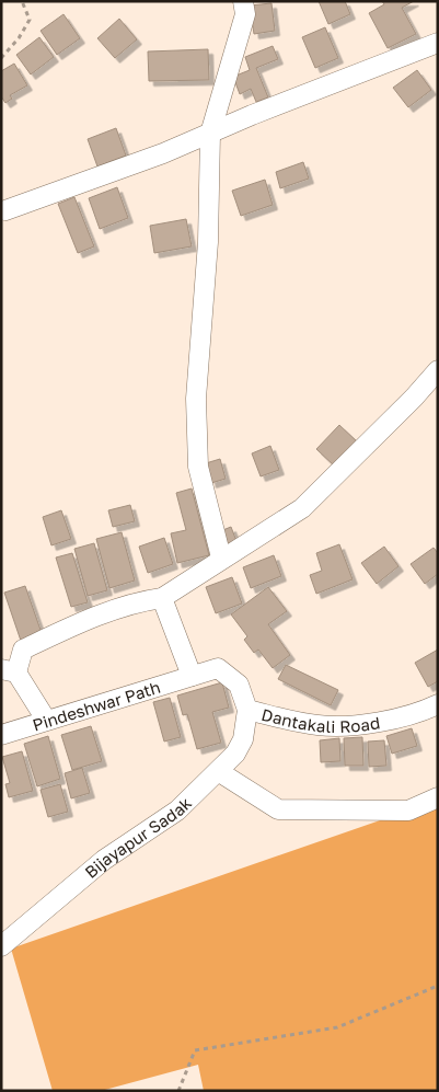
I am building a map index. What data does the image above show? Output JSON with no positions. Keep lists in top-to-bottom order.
{
  "streets": {
    "street": ["Pindeshwar Path", "Dantakali Road", "Bijayapur Sadak"]
  },
  "crossings": [
    ["Pindeshwar Path", "Dantakali Road"],
    ["Dantakali Road", "Bijayapur Sadak"]
  ]
}
